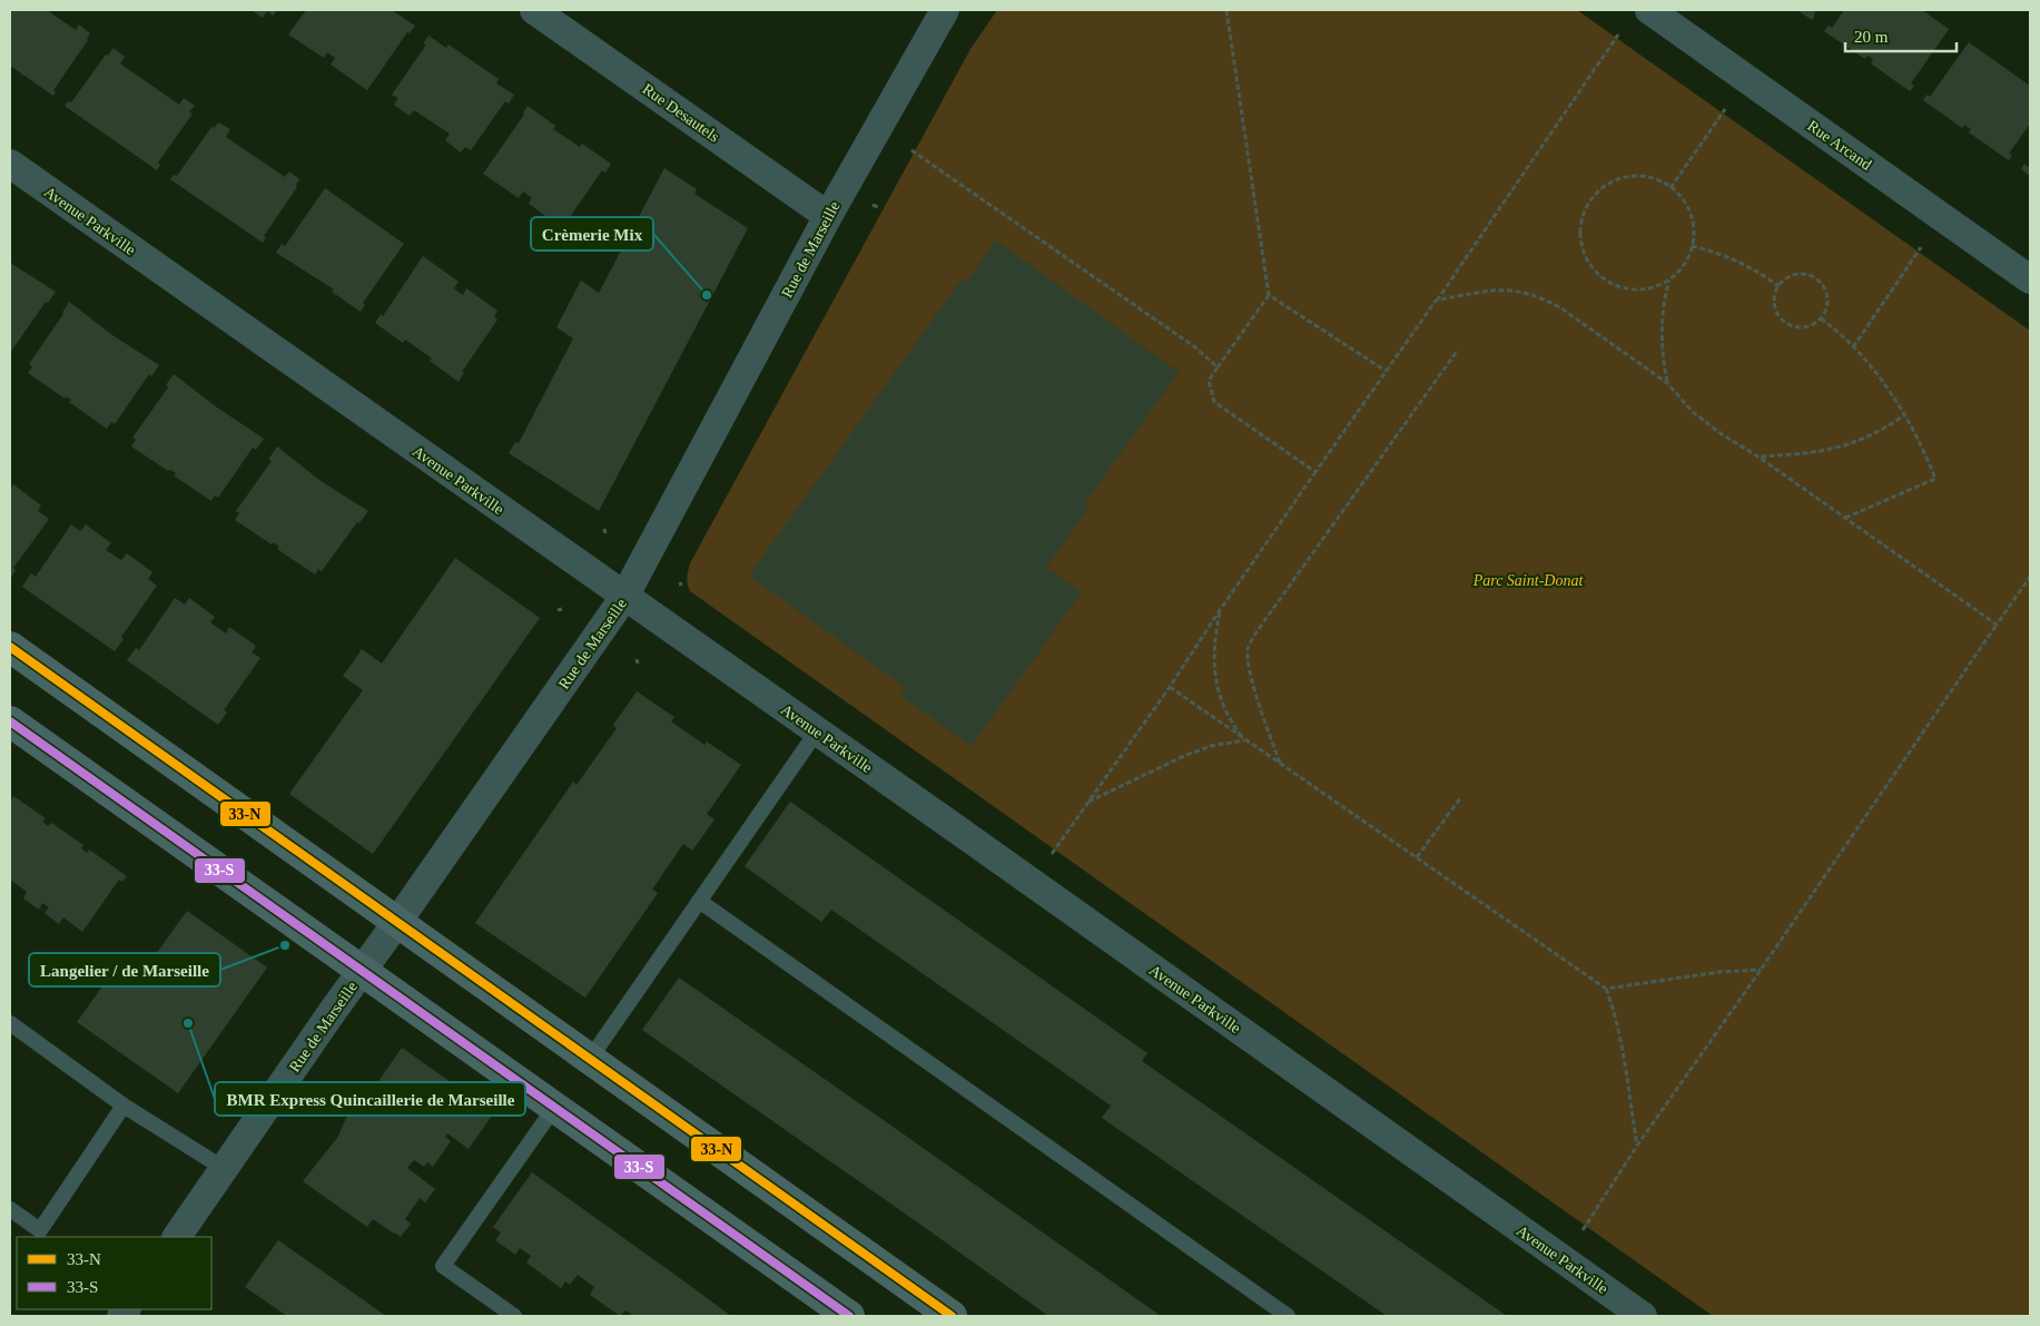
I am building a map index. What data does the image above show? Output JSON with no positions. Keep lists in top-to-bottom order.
{
  "streets": {
    "street": [
      "Rue Desautels",
      "Rue Arcand",
      "Avenue Parkville",
      "Rue de Marseille"
    ]
  },
  "crossings": [
    ["Rue Desautels", "Rue de Marseille"],
    ["Avenue Parkville", "Rue de Marseille"]
  ],
  "parks": ["Parc Saint-Donat"],
  "places": ["Crèmerie Mix", "Langelier / de Marseille", "BMR Express Quincaillerie de Marseille"],
  "lines": ["transit line 33-N", "transit line 33-S"],
  "legend": ["33-N", "33-S"],
  "scale_bar": "20 m"
}
